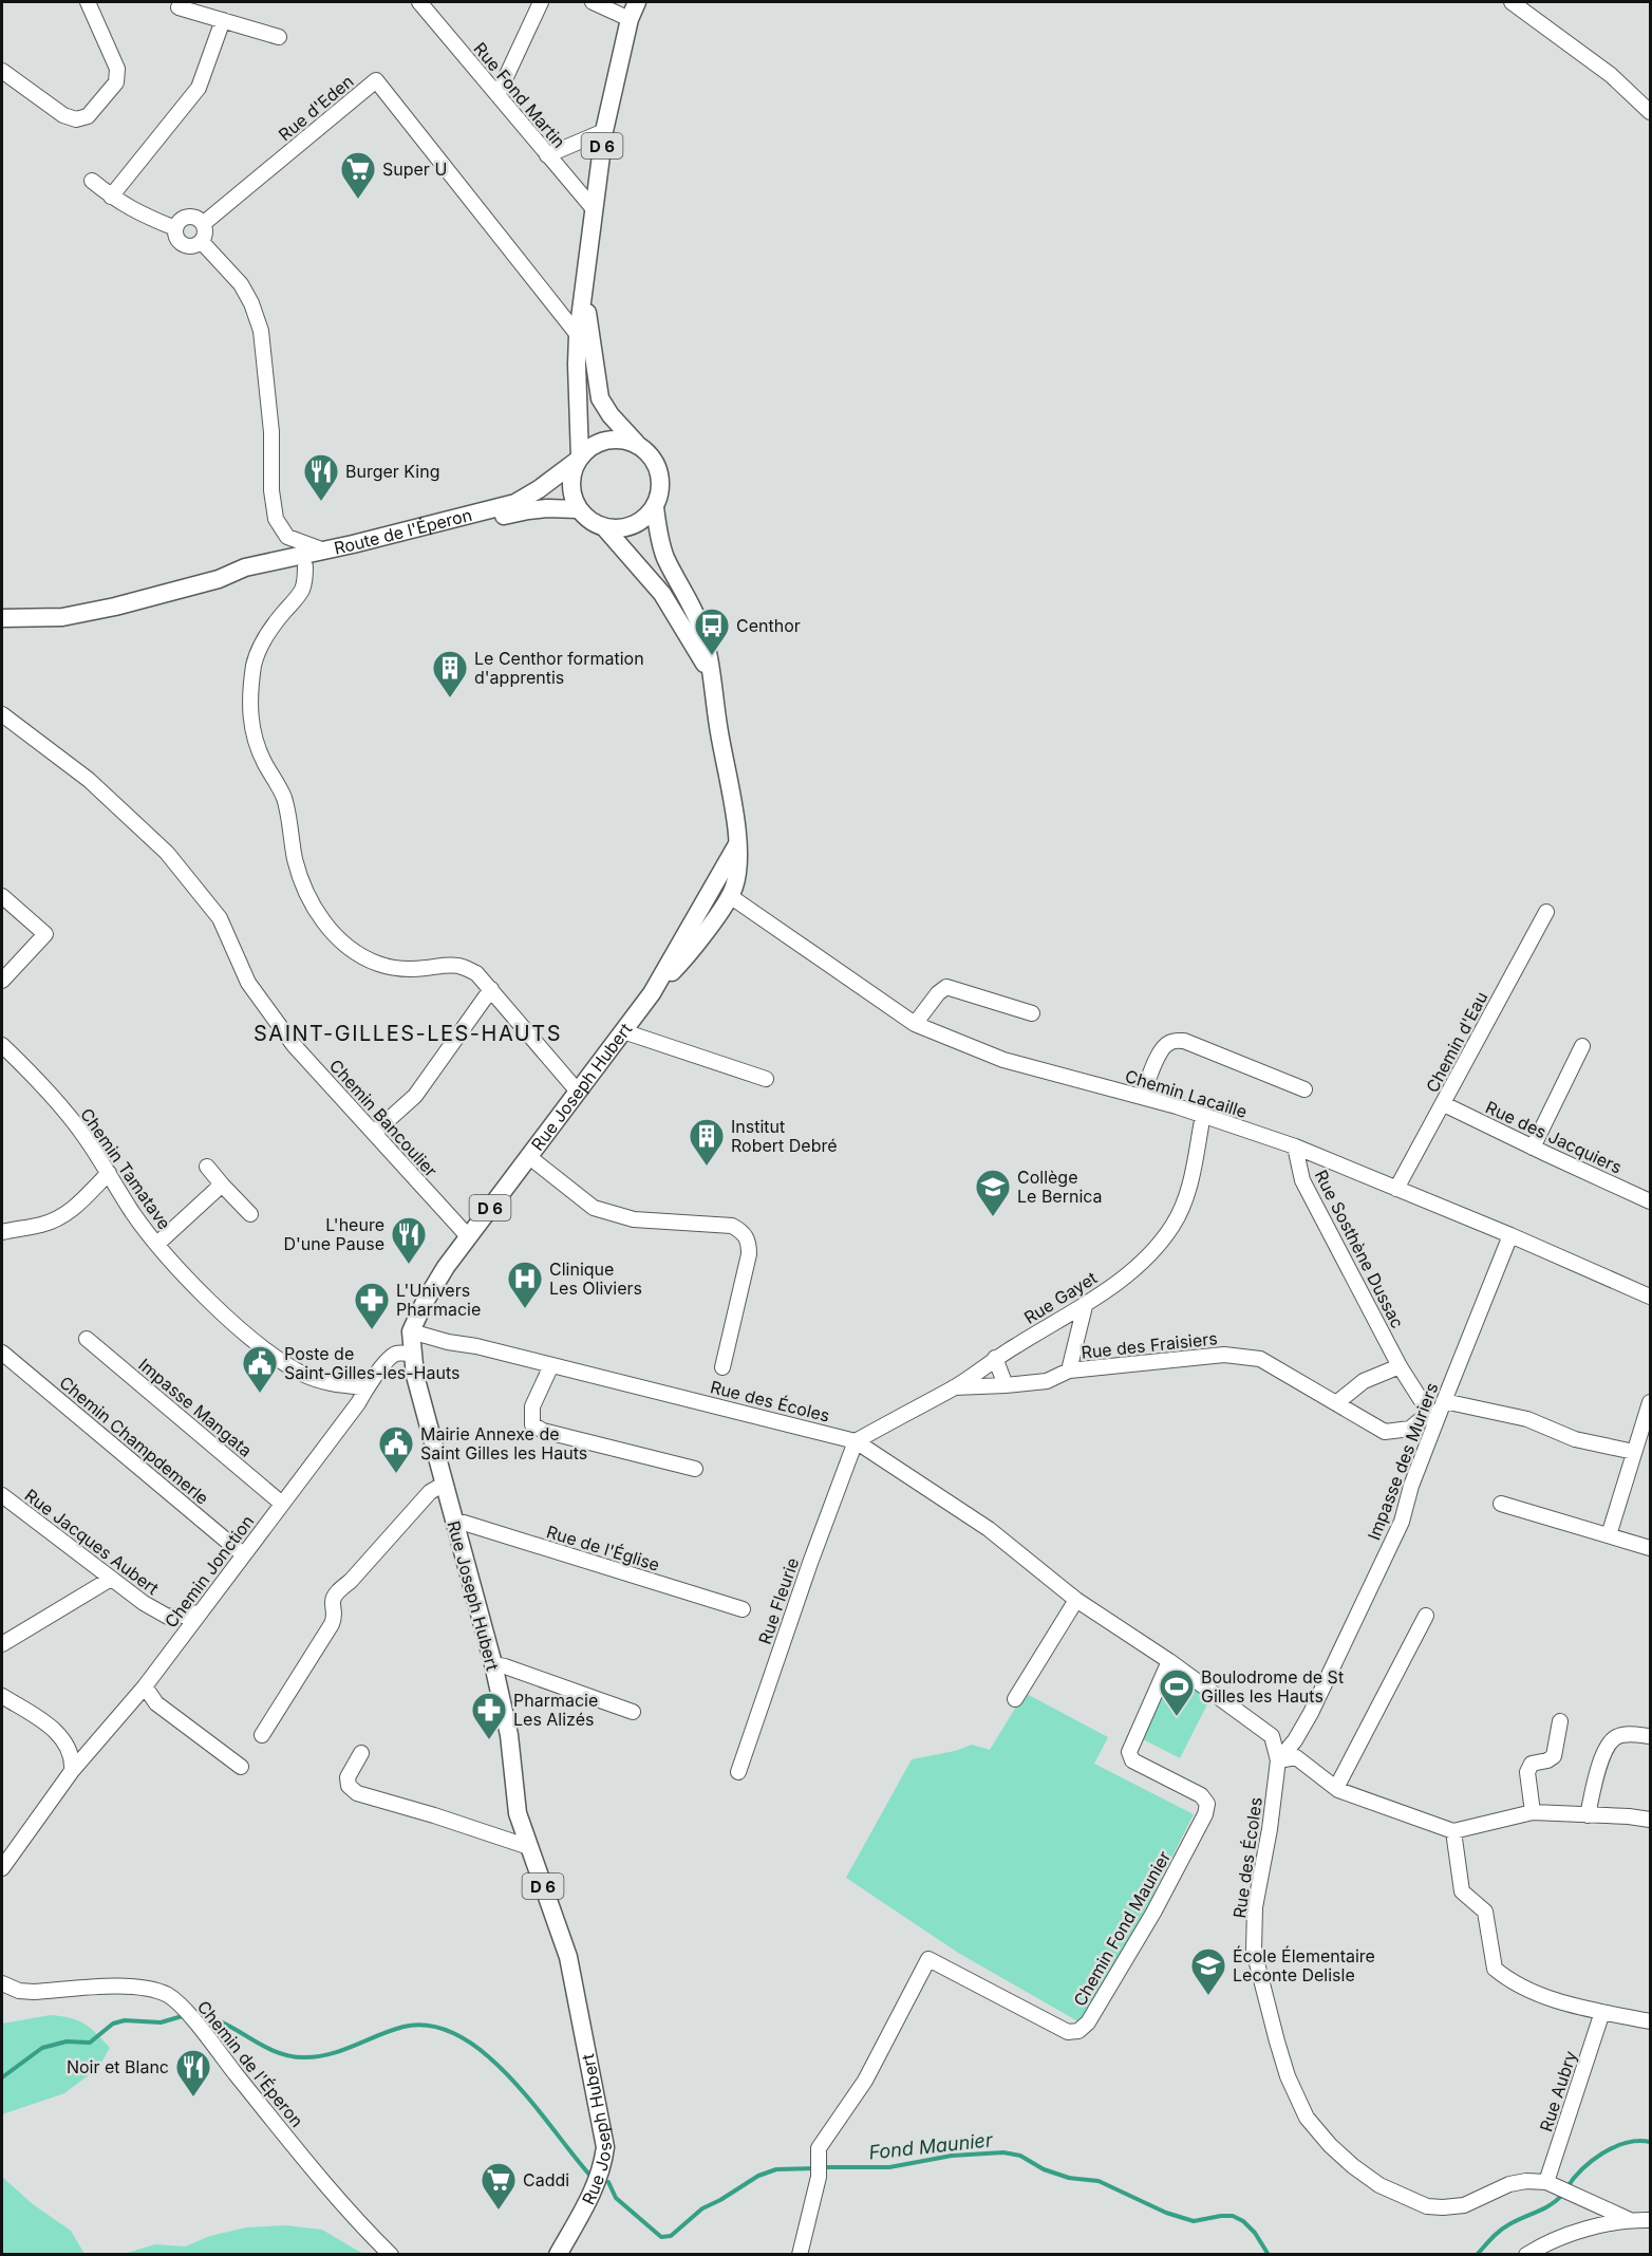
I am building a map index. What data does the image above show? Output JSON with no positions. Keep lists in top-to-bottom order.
{
  "streets": {
    "main road": ["D 6", "Route de l'Éperon", "Rue Joseph Hubert"],
    "street": [
      "Rue Fond Martin",
      "Rue d'Eden",
      "Chemin d'Eau",
      "Chemin Lacaille",
      "Chemin Bancoulier",
      "Rue des Jacquiers",
      "Chemin Tamatave",
      "Rue Sosthène Dussac",
      "Rue Gayet",
      "Rue des Fraisiers",
      "Rue des Écoles",
      "Impasse Mangata",
      "Chemin Champdemerle",
      "Impasse des Muriers",
      "Rue Jacques Aubert",
      "Rue de l'Église",
      "Chemin Jonction",
      "Rue Fleurie",
      "Chemin Fond Maunier",
      "Chemin de l'Éperon",
      "Rue Aubry"
    ]
  },
  "crossings": [
    ["Rue Fond Martin", "D 6"],
    ["Rue d'Eden", "D 6"],
    ["D 6", "Route de l'Éperon"],
    ["D 6", "Rue Joseph Hubert"],
    ["Route de l'Éperon", "Rue Joseph Hubert"],
    ["Chemin d'Eau", "Chemin Lacaille"],
    ["Chemin d'Eau", "Rue des Jacquiers"],
    ["Rue Joseph Hubert", "Chemin Lacaille"],
    ["Rue Joseph Hubert", "Chemin Bancoulier"],
    ["Rue Joseph Hubert", "Rue des Écoles"],
    ["Rue Joseph Hubert", "Rue de l'Église"],
    ["Chemin Lacaille", "Rue Sosthène Dussac"],
    ["Chemin Lacaille", "Rue Gayet"],
    ["Chemin Lacaille", "Impasse des Muriers"],
    ["Chemin Tamatave", "Chemin Jonction"],
    ["Rue Sosthène Dussac", "Rue des Fraisiers"],
    ["Rue Sosthène Dussac", "Impasse des Muriers"],
    ["Rue Gayet", "Rue des Fraisiers"],
    ["Rue Gayet", "Rue des Écoles"],
    ["Rue Gayet", "Rue Fleurie"],
    ["Rue des Fraisiers", "Impasse des Muriers"],
    ["Rue des Écoles", "Impasse des Muriers"],
    ["Rue des Écoles", "Rue Fleurie"],
    ["Rue des Écoles", "Chemin Fond Maunier"],
    ["Rue des Écoles", "Rue Aubry"],
    ["Impasse Mangata", "Chemin Jonction"],
    ["Chemin Champdemerle", "Chemin Jonction"],
    ["Rue Jacques Aubert", "Chemin Jonction"]
  ],
  "districts": ["SAINT-GILLES-LES-HAUTS"],
  "water": ["Fond Maunier"],
  "places": {
    "supermarket": ["Super U", "Caddi"],
    "restaurant": ["Burger King", "L'heure D'une Pause", "Noir et Blanc"],
    "bus stop": ["Centhor"],
    "building": ["Le Centhor formation d'apprentis", "Institut Robert Debré"],
    "school or university": ["Collège Le Bernica", "École Élementaire Leconte Delisle"],
    "hospital": ["Clinique Les Oliviers"],
    "pharmacy": ["L'Univers Pharmacie", "Pharmacie Les Alizés"],
    "public building": ["Poste de Saint-Gilles-les-Hauts", "Mairie Annexe de Saint Gilles les Hauts"],
    "sports": ["Boulodrome de St Gilles les Hauts"]
  }
}
